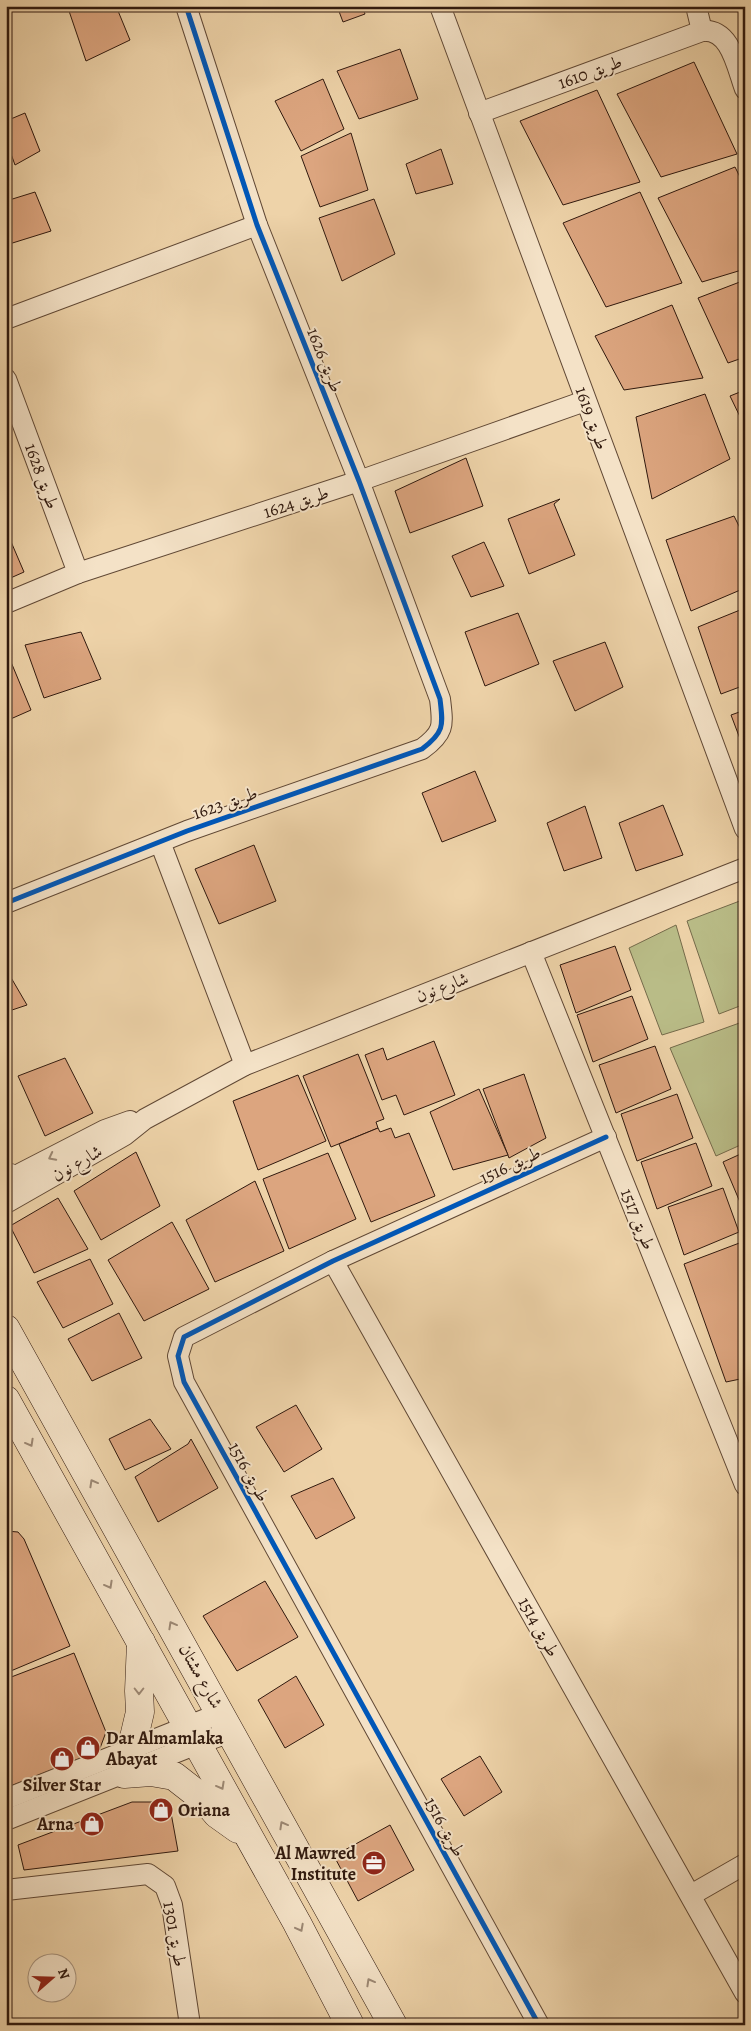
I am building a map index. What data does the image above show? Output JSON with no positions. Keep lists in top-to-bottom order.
{
  "streets": {
    "street": [
      "طريق 1610",
      "طريق 1626",
      "طريق 1619",
      "طريق 1628",
      "طريق 1624",
      "طريق 1623",
      "شارع نون",
      "طريق 1516",
      "طريق 1517",
      "طريق 1514",
      "شارع مشتان",
      "طريق 1301"
    ]
  },
  "crossings": [
    ["طريق 1610", "طريق 1619"],
    ["طريق 1626", "طريق 1624"],
    ["طريق 1626", "طريق 1623"],
    ["طريق 1619", "طريق 1624"],
    ["طريق 1628", "طريق 1624"],
    ["شارع نون", "طريق 1517"],
    ["طريق 1516", "طريق 1517"],
    ["طريق 1516", "طريق 1514"]
  ],
  "places": {
    "shop": [
      "Dar Almamlaka Abayat",
      "Silver Star",
      "Oriana",
      "Arna"
    ],
    "office": ["Al Mawred Institute"]
  },
  "north": "right"
}
